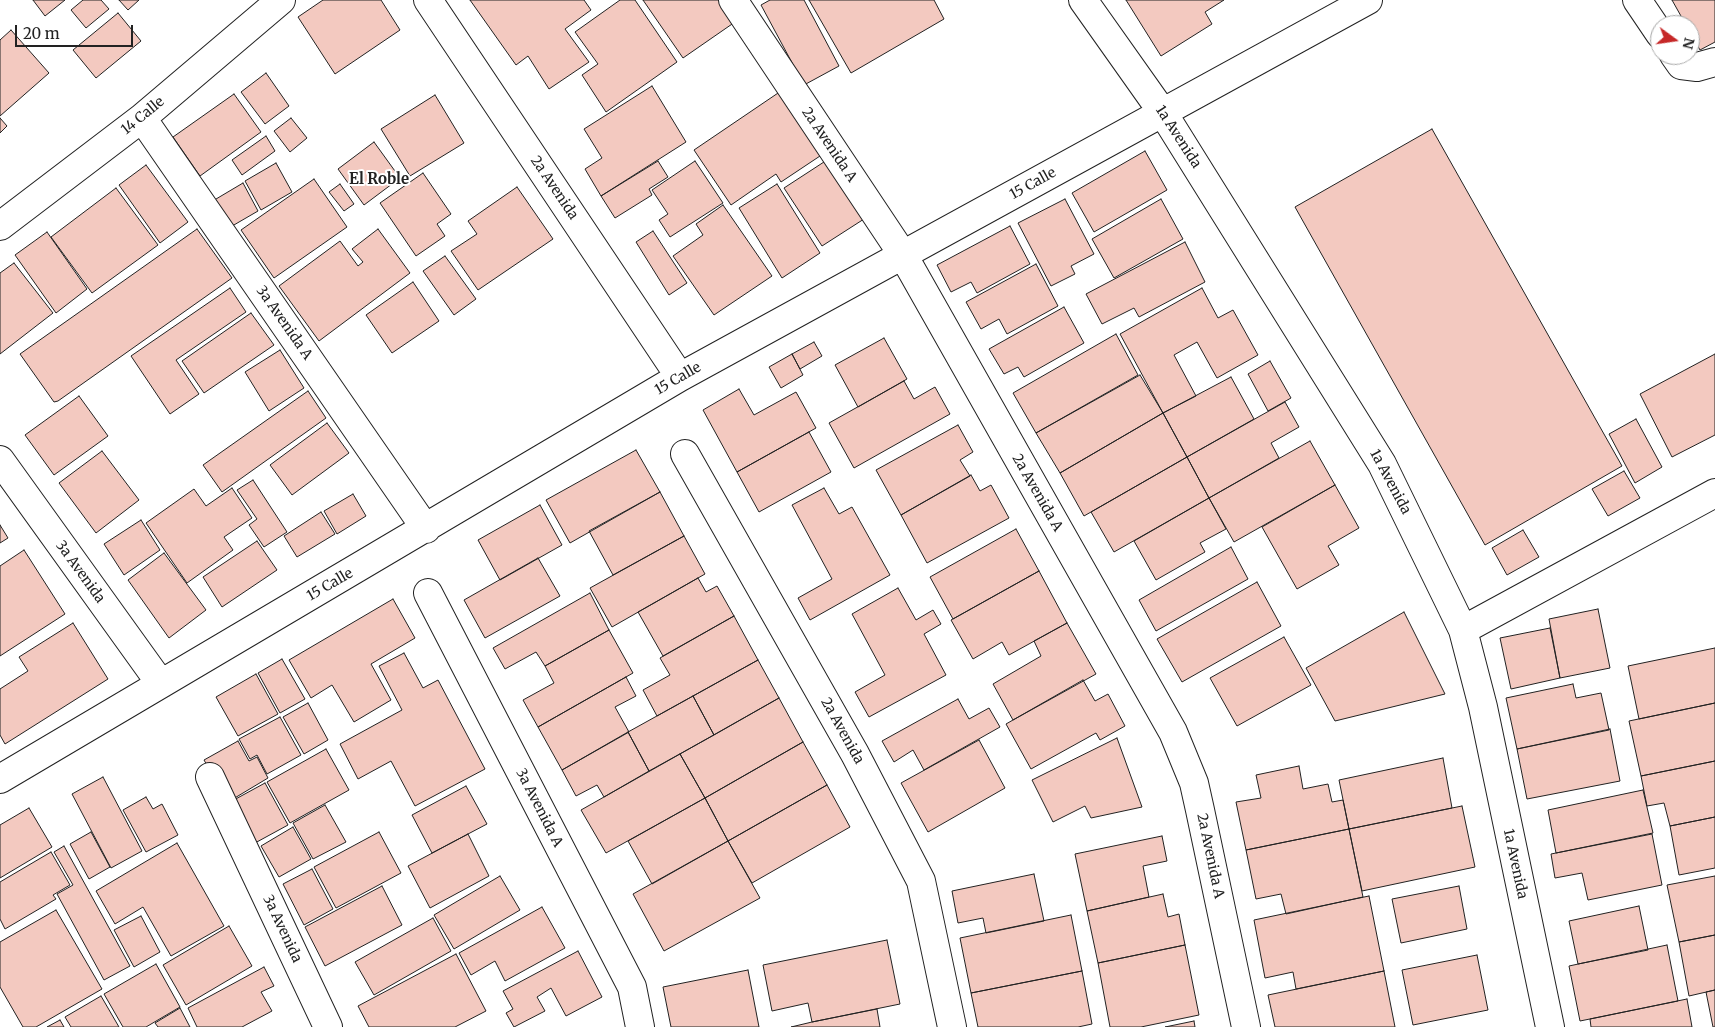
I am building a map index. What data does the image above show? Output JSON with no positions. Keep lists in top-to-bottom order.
{
  "streets": {
    "street": [
      "14 Calle",
      "1a Avenida",
      "2a Avenida A",
      "15 Calle",
      "2a Avenida",
      "3a Avenida A",
      "3a Avenida"
    ]
  },
  "crossings": [
    ["14 Calle", "3a Avenida A"],
    ["1a Avenida", "15 Calle"],
    ["2a Avenida A", "15 Calle"],
    ["15 Calle", "2a Avenida"],
    ["15 Calle", "3a Avenida A"],
    ["15 Calle", "3a Avenida"]
  ],
  "districts": ["El Roble"],
  "scale_bar": "20 m",
  "north": "right"
}
